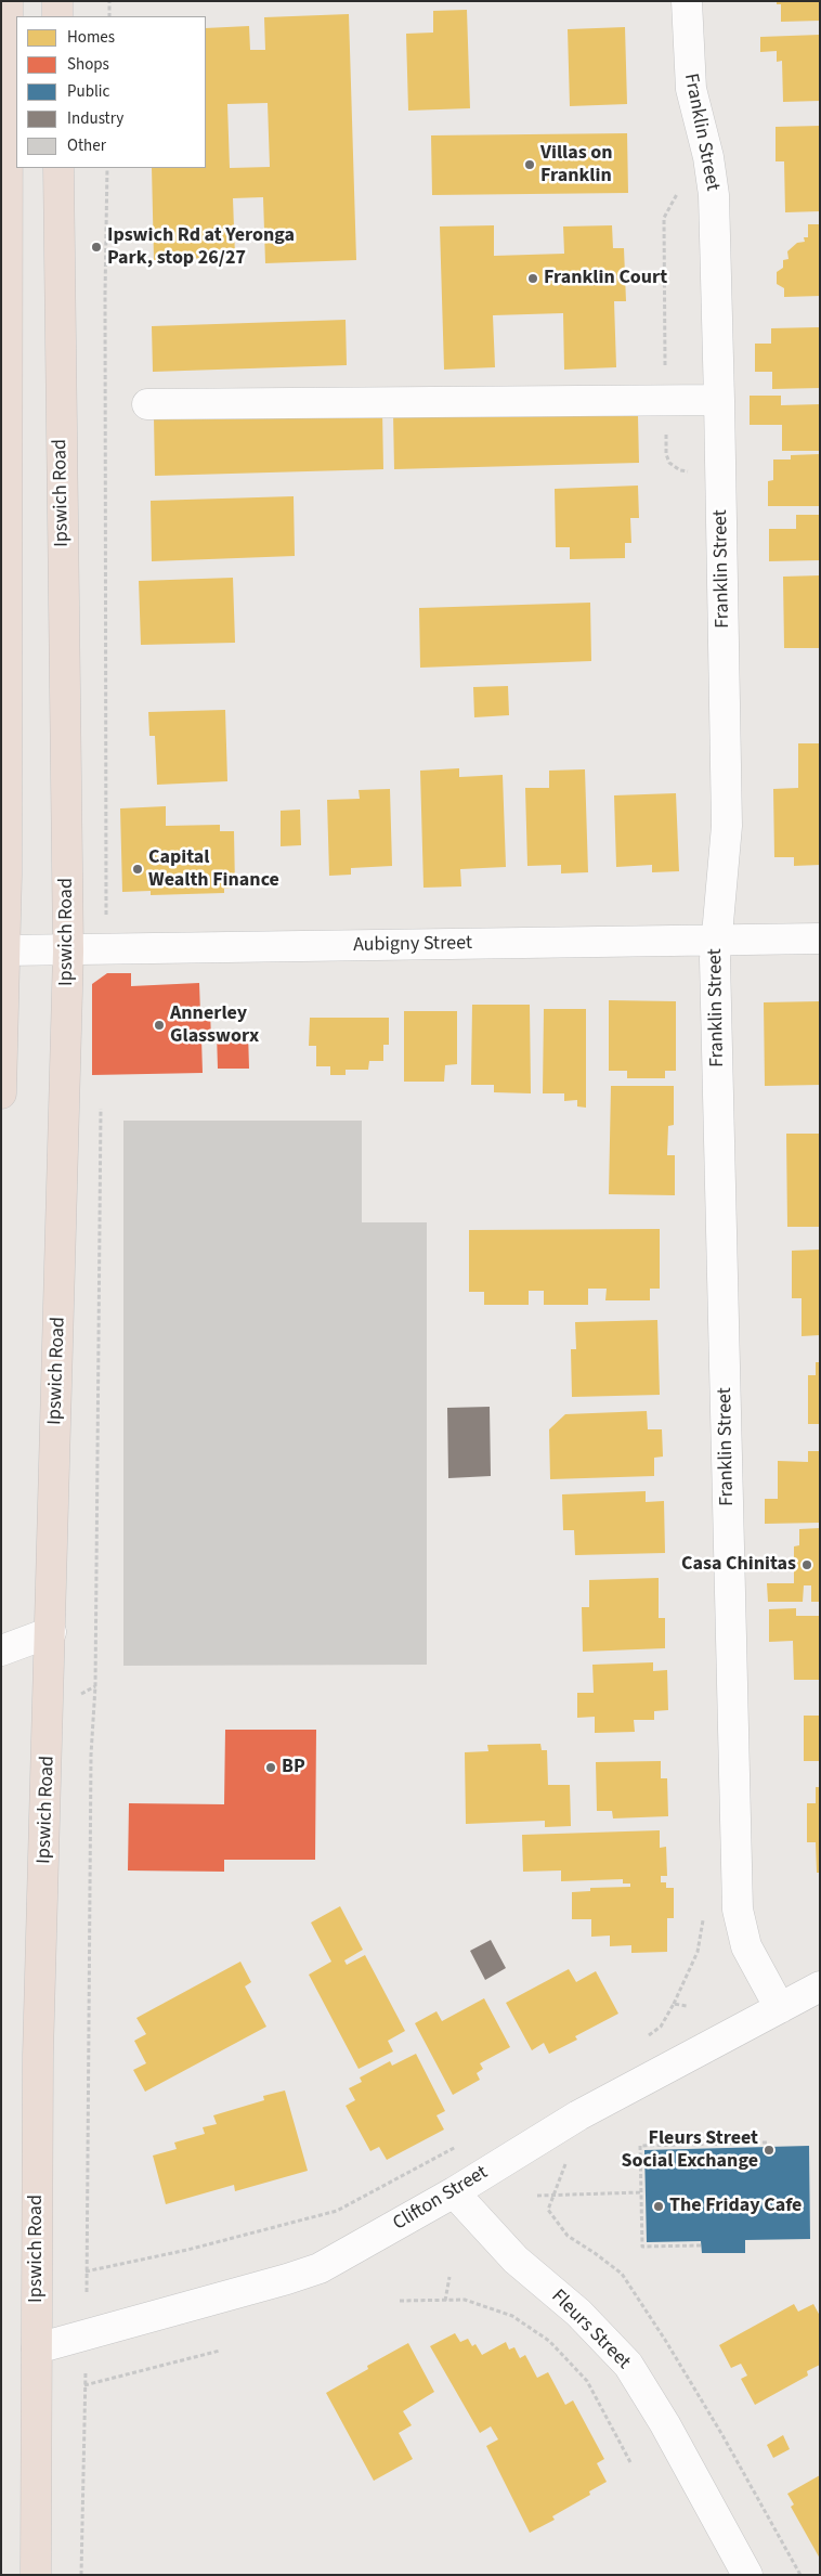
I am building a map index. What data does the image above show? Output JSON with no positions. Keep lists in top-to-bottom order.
{
  "streets": {
    "highway": ["Ipswich Road"],
    "street": [
      "Franklin Street",
      "Aubigny Street",
      "Clifton Street",
      "Fleurs Street"
    ]
  },
  "crossings": [
    ["Franklin Street", "Aubigny Street"],
    ["Franklin Street", "Clifton Street"],
    ["Ipswich Road", "Aubigny Street"],
    ["Ipswich Road", "Clifton Street"],
    ["Clifton Street", "Fleurs Street"]
  ],
  "places": [
    "Villas on Franklin",
    "Ipswich Rd at Yeronga Park, stop 26/27",
    "Franklin Court",
    "Capital Wealth Finance",
    "Annerley Glassworx",
    "Casa Chinitas",
    "BP",
    "Fleurs Street Social Exchange",
    "The Friday Cafe"
  ],
  "legend": [
    "Homes",
    "Shops",
    "Public",
    "Industry",
    "Other"
  ]
}
